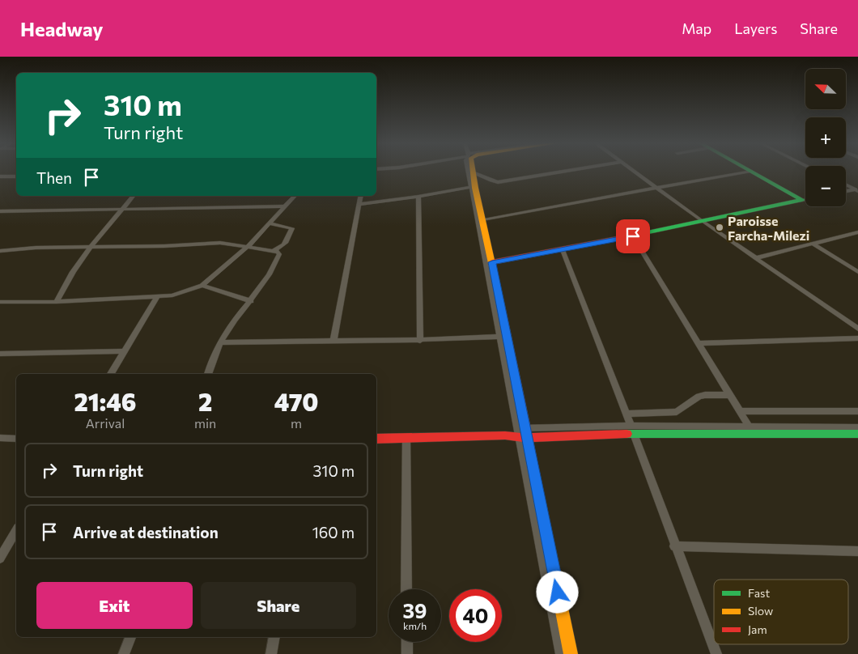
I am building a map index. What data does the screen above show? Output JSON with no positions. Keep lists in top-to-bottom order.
{
  "places": ["Paroisse Farcha-Milezi"],
  "legend": ["Fast", "Slow", "Jam"],
  "north": "top left",
  "page": {
    "header": "Headway",
    "nav": ["Map", "Layers", "Share"],
    "map_buttons": ["+", "−"],
    "turn": ["310 m", "Turn right"],
    "then": "Then",
    "eta": [
      "21:46",
      "Arrival",
      "2",
      "min",
      "470",
      "m"
    ],
    "list": [
      {
        "name": "Turn right",
        "value": "310 m"
      },
      {
        "name": "Arrive at destination",
        "value": "160 m"
      }
    ],
    "buttons": ["Exit", "Share"],
    "speed": "39 km/h",
    "limit": "40"
  }
}
